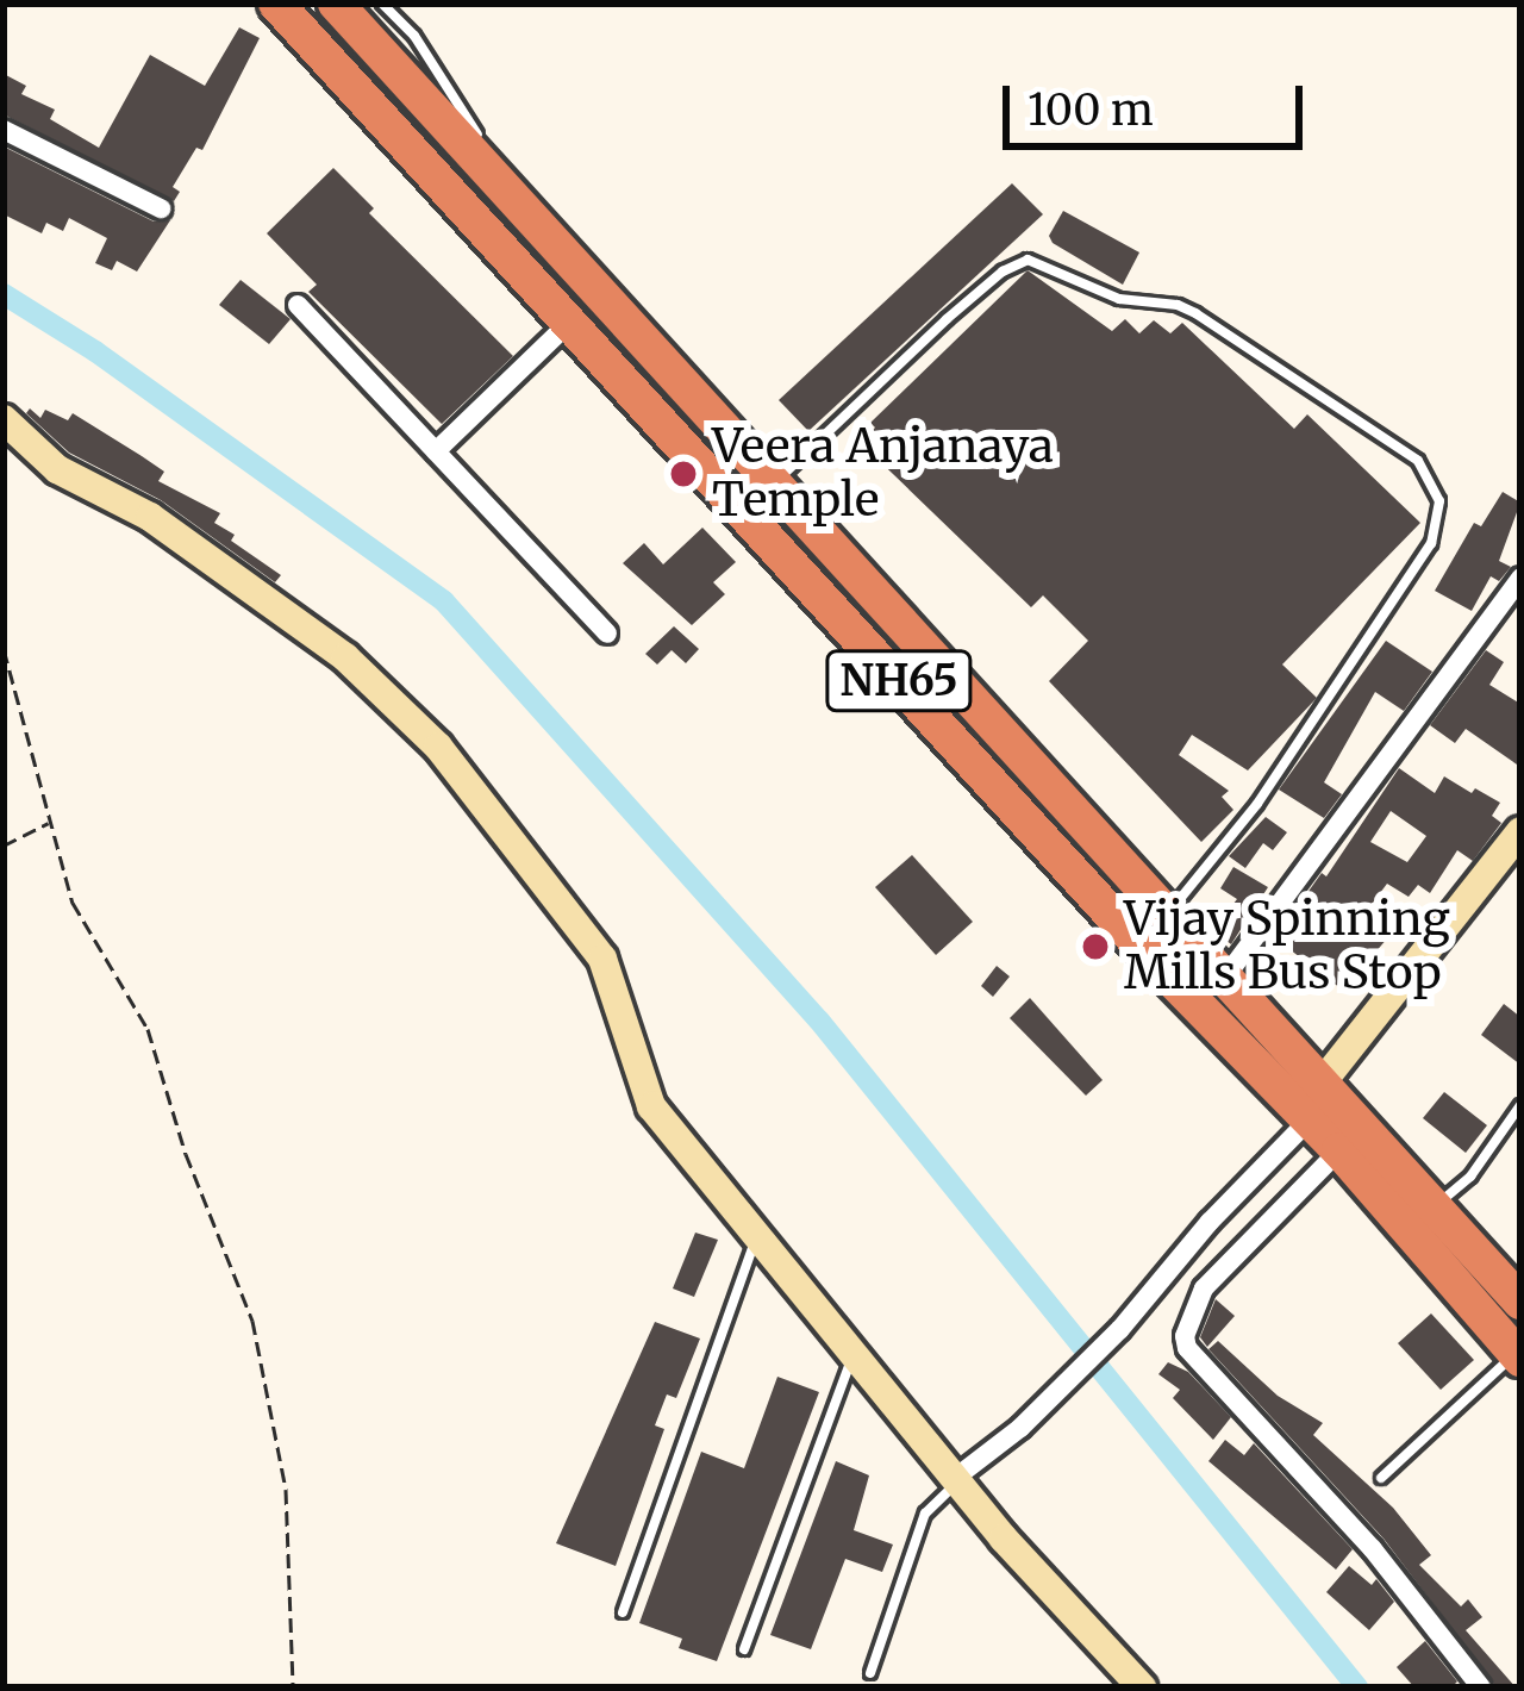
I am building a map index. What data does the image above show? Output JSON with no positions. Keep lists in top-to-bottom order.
{
  "streets": {
    "highway": ["NH65"]
  },
  "places": ["Veera Anjanaya Temple", "Vijay Spinning Mills Bus Stop"],
  "scale_bar": "100 m"
}
